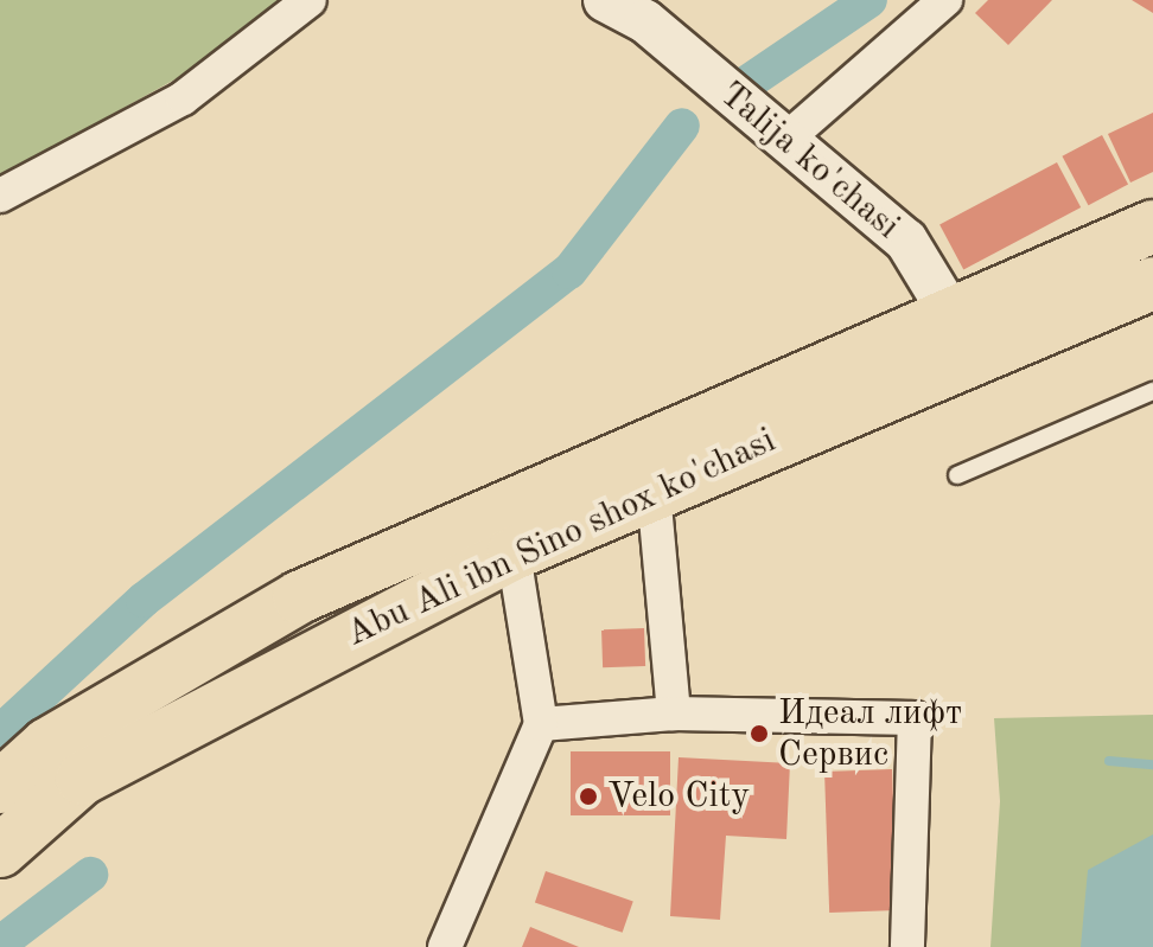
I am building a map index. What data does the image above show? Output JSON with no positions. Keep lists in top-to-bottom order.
{
  "streets": {
    "main road": ["Abu Ali ibn Sino shox ko'chasi"],
    "street": ["Talija ko'chasi"]
  },
  "crossings": [
    ["Talija ko'chasi", "Abu Ali ibn Sino shox ko'chasi"]
  ],
  "places": ["Идеал лифт Сервис", "Velo City"]
}
